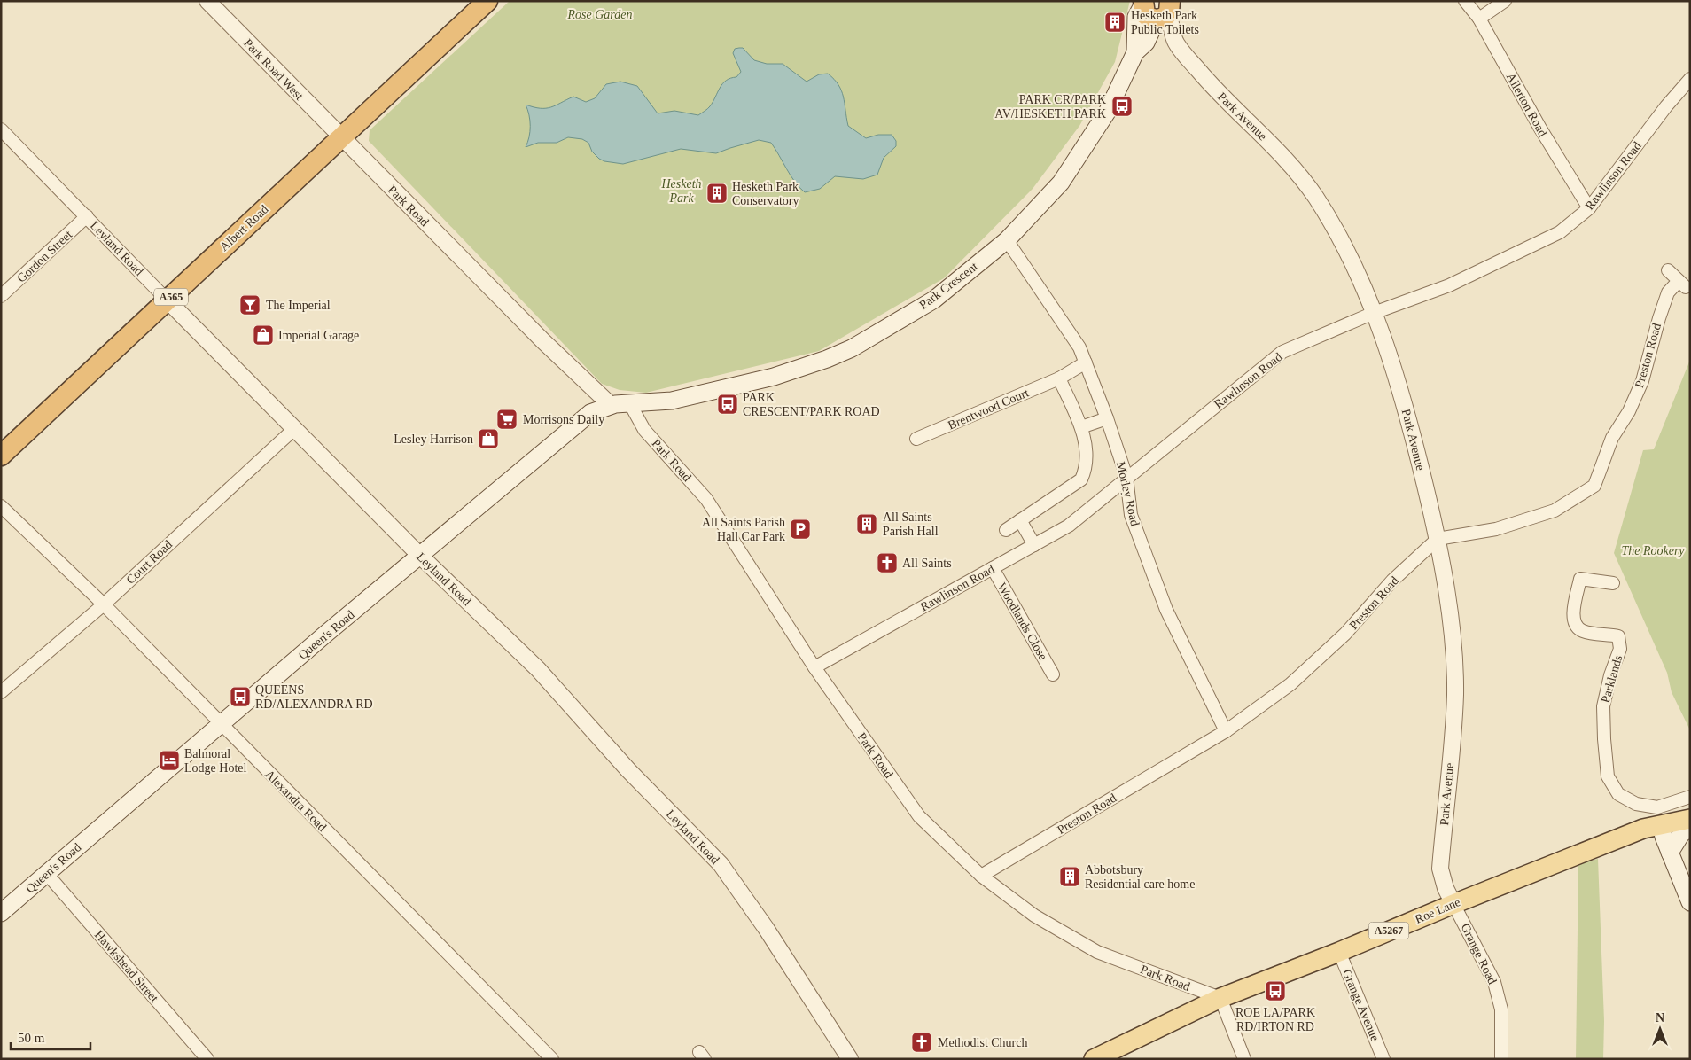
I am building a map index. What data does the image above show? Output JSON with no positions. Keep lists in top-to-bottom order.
{
  "streets": {
    "highway": ["Albert Road", "A565"],
    "main road": [
      "Park Crescent",
      "Queen's Road",
      "Roe Lane",
      "A5267"
    ],
    "street": [
      "Park Road West",
      "Allerton Road",
      "Park Avenue",
      "Rawlinson Road",
      "Park Road",
      "Leyland Road",
      "Gordon Street",
      "Preston Road",
      "Brentwood Court",
      "Morley Road",
      "Court Road",
      "Woodlands Close",
      "Parklands",
      "Alexandra Road",
      "Grange Road",
      "Hawkshead Street",
      "Grange Avenue"
    ]
  },
  "crossings": [
    ["Park Road West", "Park Road"],
    ["Park Road West", "Albert Road"],
    ["Allerton Road", "Rawlinson Road"],
    ["Park Avenue", "Rawlinson Road"],
    ["Park Avenue", "Park Crescent"],
    ["Park Avenue", "Preston Road"],
    ["Park Avenue", "Roe Lane"],
    ["Park Avenue", "Grange Road"],
    ["Rawlinson Road", "Park Road"],
    ["Rawlinson Road", "Morley Road"],
    ["Rawlinson Road", "Woodlands Close"],
    ["Park Road", "Albert Road"],
    ["Park Road", "Preston Road"],
    ["Park Road", "Queen's Road"],
    ["Park Road", "Roe Lane"],
    ["Albert Road", "Leyland Road"],
    ["Leyland Road", "Gordon Street"],
    ["Leyland Road", "Court Road"],
    ["Leyland Road", "Queen's Road"],
    ["Park Crescent", "Morley Road"],
    ["Park Crescent", "Queen's Road"],
    ["Preston Road", "Morley Road"],
    ["Brentwood Court", "Morley Road"],
    ["Court Road", "Alexandra Road"],
    ["Queen's Road", "Alexandra Road"],
    ["Queen's Road", "Hawkshead Street"],
    ["Roe Lane", "Grange Road"],
    ["Roe Lane", "Grange Avenue"]
  ],
  "parks": ["Rose Garden", "Hesketh Park", "The Rookery"],
  "places": {
    "building": [
      "Hesketh Park Public Toilets",
      "Hesketh Park Conservatory",
      "All Saints Parish Hall",
      "Abbotsbury Residential care home"
    ],
    "bus stop": [
      "PARK CR/PARK AV/HESKETH PARK",
      "PARK CRESCENT/PARK ROAD",
      "QUEENS RD/ALEXANDRA RD",
      "ROE LA/PARK RD/IRTON RD"
    ],
    "bar": ["The Imperial"],
    "shop": ["Imperial Garage", "Lesley Harrison"],
    "supermarket": ["Morrisons Daily"],
    "parking": ["All Saints Parish Hall Car Park"],
    "church": ["All Saints", "Methodist Church"],
    "hotel": ["Balmoral Lodge Hotel"]
  },
  "scale_bar": "50 m",
  "north": "top"
}
